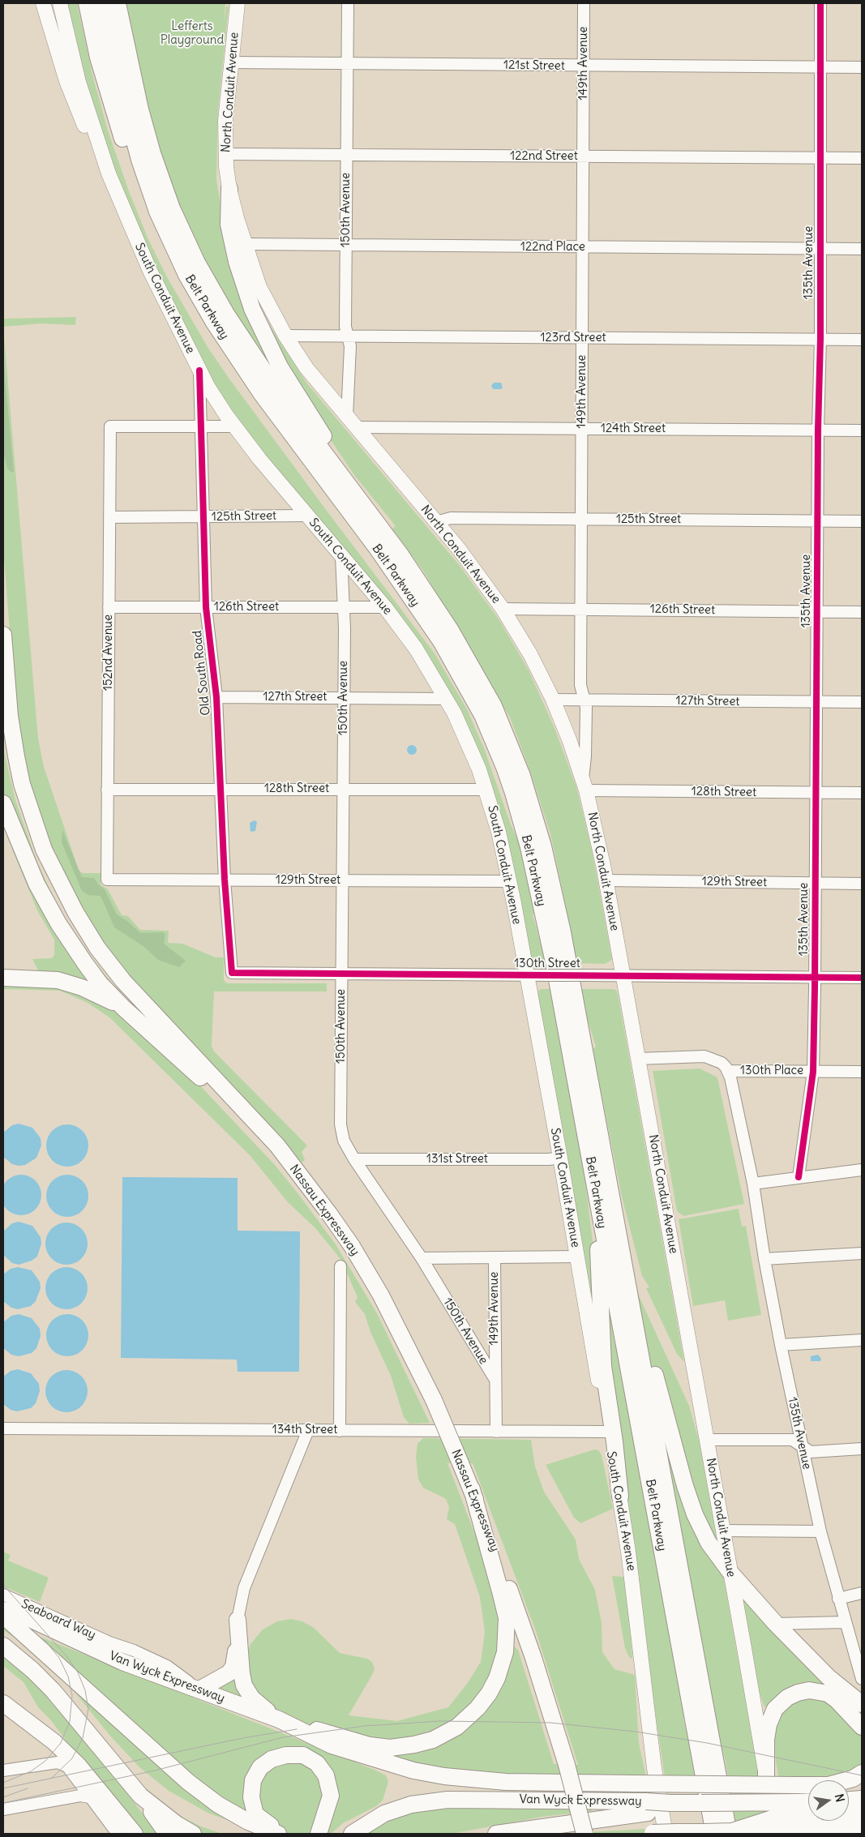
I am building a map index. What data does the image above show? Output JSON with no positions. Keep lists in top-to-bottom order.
{
  "streets": {
    "highway": ["Belt Parkway", "Nassau Expressway", "Van Wyck Expressway"],
    "main road": ["North Conduit Avenue", "South Conduit Avenue"],
    "street": [
      "149th Avenue",
      "121st Street",
      "122nd Street",
      "150th Avenue",
      "122nd Place",
      "135th Avenue",
      "123rd Street",
      "124th Street",
      "125th Street",
      "126th Street",
      "152nd Avenue",
      "Old South Road",
      "127th Street",
      "128th Street",
      "129th Street",
      "130th Street",
      "130th Place",
      "131st Street",
      "134th Street",
      "Seaboard Way"
    ]
  },
  "crossings": [
    ["149th Avenue", "121st Street"],
    ["149th Avenue", "North Conduit Avenue"],
    ["149th Avenue", "122nd Street"],
    ["149th Avenue", "150th Avenue"],
    ["149th Avenue", "122nd Place"],
    ["149th Avenue", "123rd Street"],
    ["149th Avenue", "124th Street"],
    ["149th Avenue", "125th Street"],
    ["149th Avenue", "126th Street"],
    ["149th Avenue", "127th Street"],
    ["149th Avenue", "128th Street"],
    ["149th Avenue", "134th Street"],
    ["121st Street", "North Conduit Avenue"],
    ["121st Street", "150th Avenue"],
    ["121st Street", "135th Avenue"],
    ["North Conduit Avenue", "122nd Street"],
    ["North Conduit Avenue", "150th Avenue"],
    ["North Conduit Avenue", "122nd Place"],
    ["North Conduit Avenue", "123rd Street"],
    ["North Conduit Avenue", "124th Street"],
    ["North Conduit Avenue", "125th Street"],
    ["North Conduit Avenue", "126th Street"],
    ["North Conduit Avenue", "127th Street"],
    ["North Conduit Avenue", "128th Street"],
    ["North Conduit Avenue", "129th Street"],
    ["North Conduit Avenue", "130th Street"],
    ["North Conduit Avenue", "130th Place"],
    ["122nd Street", "150th Avenue"],
    ["122nd Street", "135th Avenue"],
    ["150th Avenue", "122nd Place"],
    ["150th Avenue", "South Conduit Avenue"],
    ["150th Avenue", "123rd Street"],
    ["150th Avenue", "124th Street"],
    ["150th Avenue", "126th Street"],
    ["150th Avenue", "127th Street"],
    ["150th Avenue", "128th Street"],
    ["150th Avenue", "129th Street"],
    ["150th Avenue", "130th Street"],
    ["150th Avenue", "131st Street"],
    ["122nd Place", "135th Avenue"],
    ["135th Avenue", "123rd Street"],
    ["135th Avenue", "124th Street"],
    ["135th Avenue", "125th Street"],
    ["135th Avenue", "126th Street"],
    ["135th Avenue", "127th Street"],
    ["135th Avenue", "128th Street"],
    ["135th Avenue", "129th Street"],
    ["135th Avenue", "130th Street"],
    ["135th Avenue", "130th Place"],
    ["South Conduit Avenue", "125th Street"],
    ["South Conduit Avenue", "126th Street"],
    ["South Conduit Avenue", "Old South Road"],
    ["South Conduit Avenue", "127th Street"],
    ["South Conduit Avenue", "128th Street"],
    ["South Conduit Avenue", "129th Street"],
    ["South Conduit Avenue", "130th Street"],
    ["South Conduit Avenue", "131st Street"],
    ["South Conduit Avenue", "134th Street"],
    ["South Conduit Avenue", "Van Wyck Expressway"],
    ["Belt Parkway", "Van Wyck Expressway"],
    ["125th Street", "152nd Avenue"],
    ["125th Street", "Old South Road"],
    ["126th Street", "152nd Avenue"],
    ["126th Street", "Old South Road"],
    ["152nd Avenue", "Old South Road"],
    ["152nd Avenue", "128th Street"],
    ["152nd Avenue", "129th Street"],
    ["Old South Road", "127th Street"],
    ["Old South Road", "128th Street"],
    ["Old South Road", "129th Street"],
    ["Old South Road", "130th Street"],
    ["Seaboard Way", "Van Wyck Expressway"]
  ],
  "parks": ["Lefferts Playground"],
  "north": "right"
}
